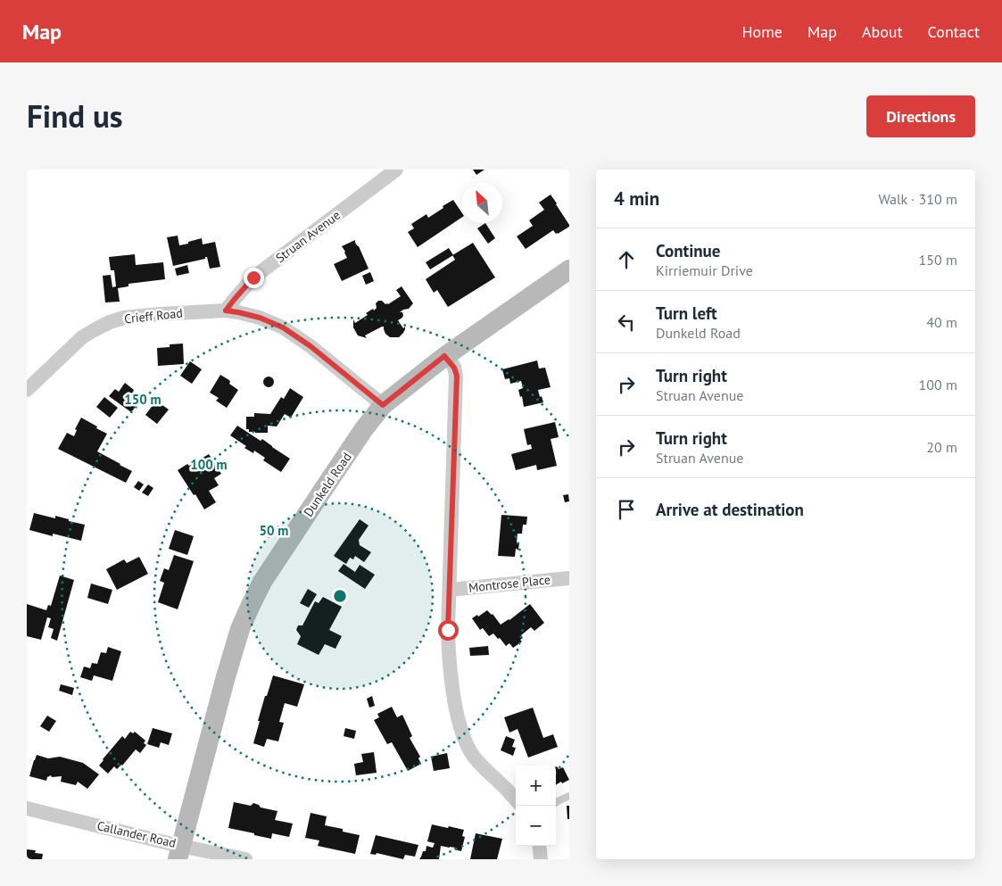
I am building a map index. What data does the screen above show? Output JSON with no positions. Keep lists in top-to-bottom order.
{
  "streets": {
    "main road": ["Dunkeld Road"],
    "street": [
      "Struan Avenue",
      "Crieff Road",
      "Montrose Place",
      "Callander Road"
    ]
  },
  "crossings": [
    ["Struan Avenue", "Crieff Road"],
    ["Dunkeld Road", "Callander Road"]
  ],
  "north": "top left",
  "page": {
    "header": "Map",
    "nav": [
      "Home",
      "Map",
      "About",
      "Contact"
    ],
    "title": "Find us",
    "buttons": "Directions",
    "heading": ["4 min", "Walk · 310 m"],
    "list": [
      ["Continue", "Kirriemuir Drive", "150 m"],
      ["Turn left", "Dunkeld Road", "40 m"],
      ["Turn right", "Struan Avenue", "100 m"],
      ["Turn right", "Struan Avenue", "20 m"],
      "Arrive at destination"
    ],
    "map_buttons": ["+", "−"]
  },
  "rings": ["150 m", "100 m", "50 m"]
}
